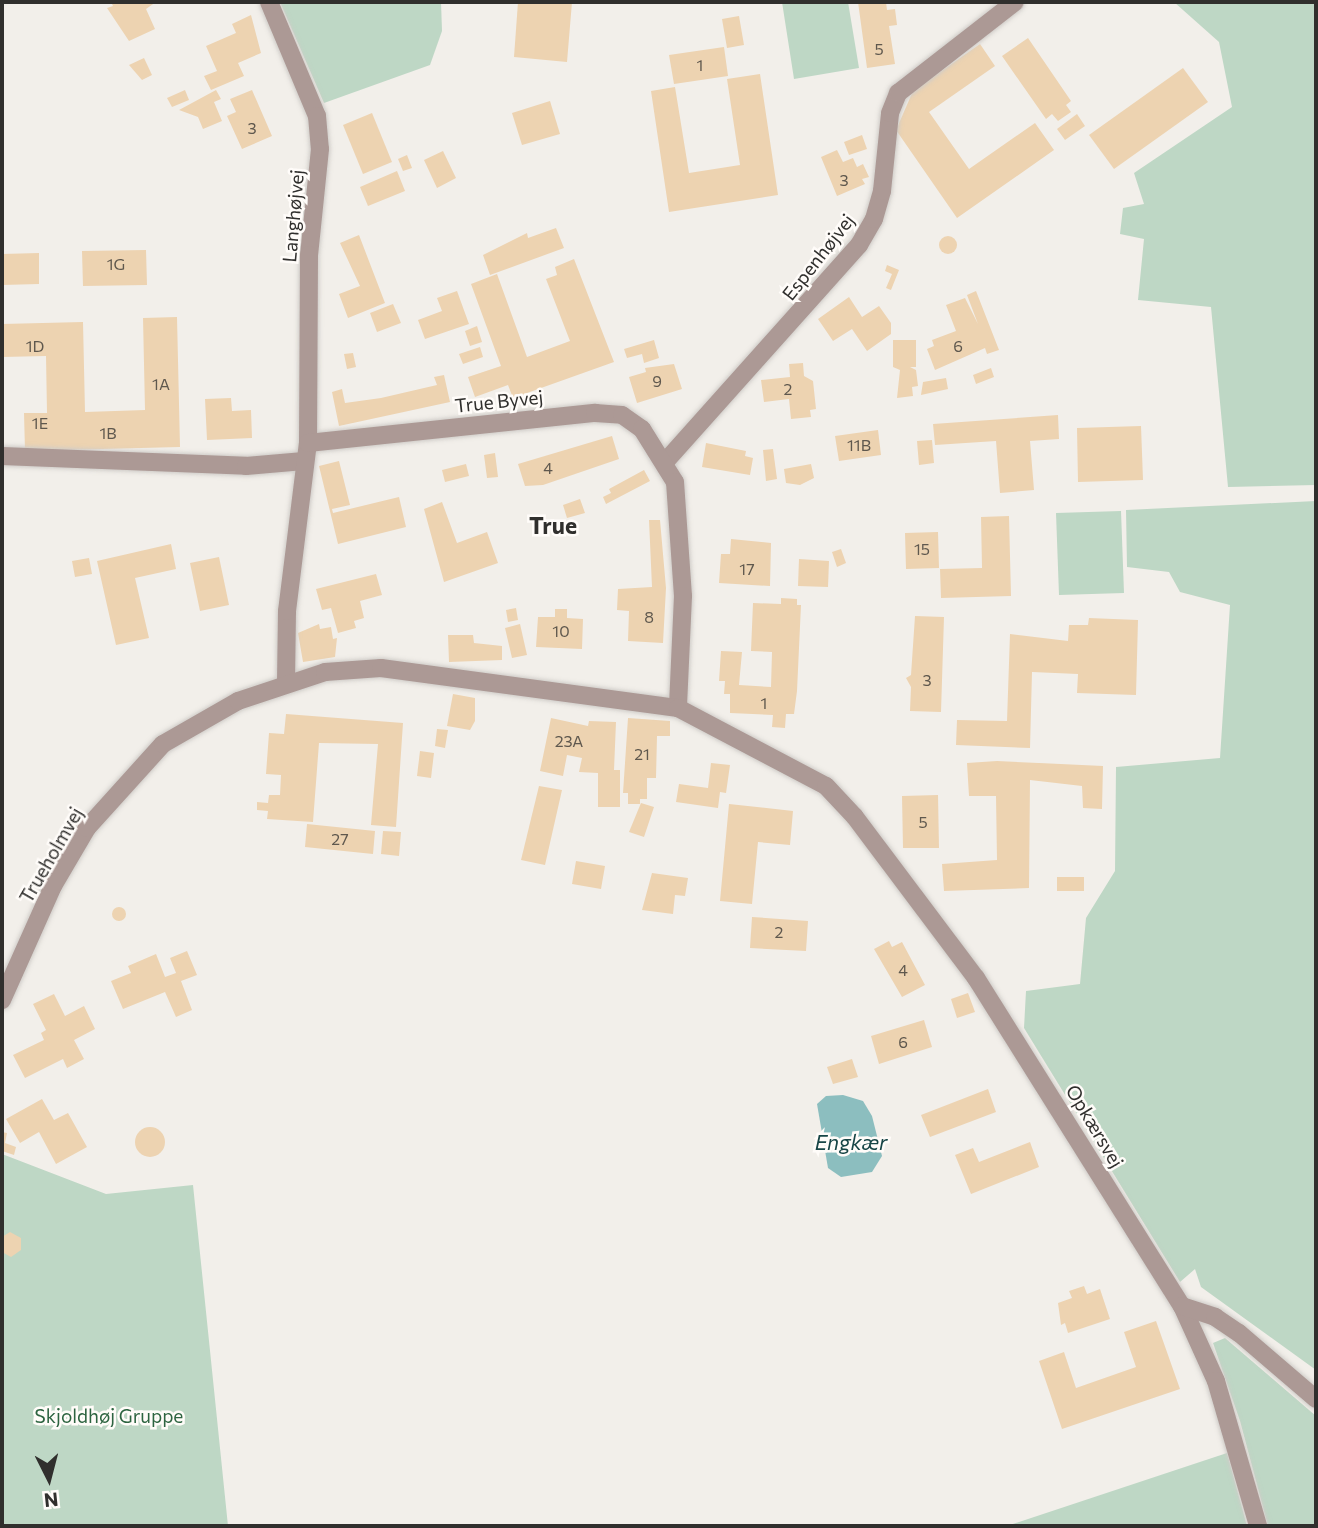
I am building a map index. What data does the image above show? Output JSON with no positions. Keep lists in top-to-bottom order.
{
  "streets": {
    "street": [
      "Langhøjvej",
      "Espenhøjvej",
      "True Byvej",
      "Trueholmvej",
      "Opkærsvej"
    ]
  },
  "crossings": [
    ["Langhøjvej", "True Byvej"],
    ["Espenhøjvej", "True Byvej"],
    ["True Byvej", "Opkærsvej"]
  ],
  "districts": ["True"],
  "water": ["Engkær"],
  "parks": ["Skjoldhøj Gruppe"],
  "house_numbers": [
    "5",
    "1",
    "3",
    "3",
    "1G",
    "1D",
    "6",
    "9",
    "1A",
    "2",
    "1E",
    "1B",
    "11B",
    "4",
    "15",
    "17",
    "8",
    "10",
    "3",
    "1",
    "23A",
    "21",
    "5",
    "27",
    "2",
    "4",
    "6"
  ],
  "north": "bottom"
}
